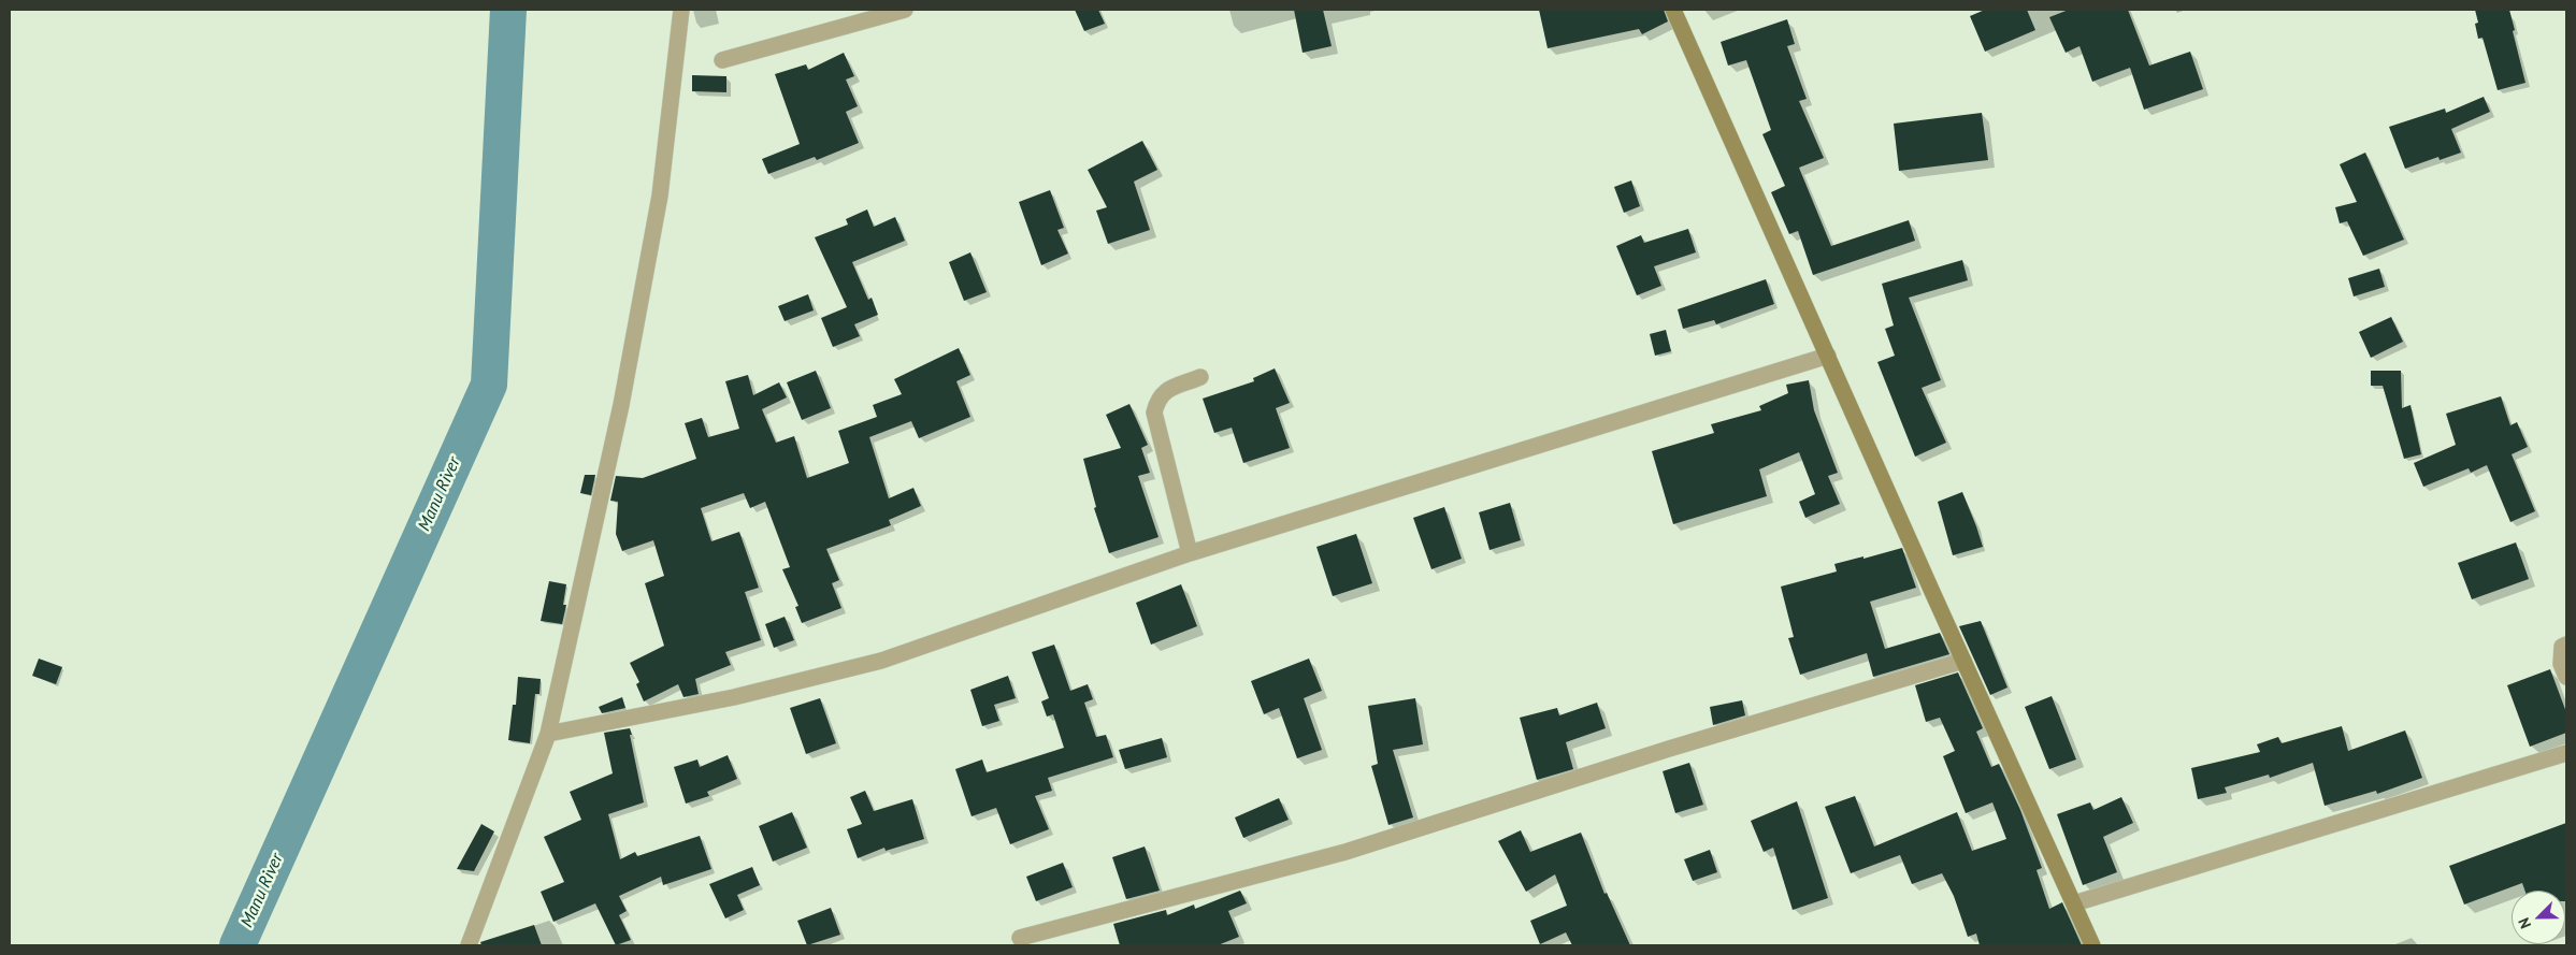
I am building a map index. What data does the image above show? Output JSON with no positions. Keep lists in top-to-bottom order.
{
  "water": ["Manu River"],
  "north": "bottom left"
}
